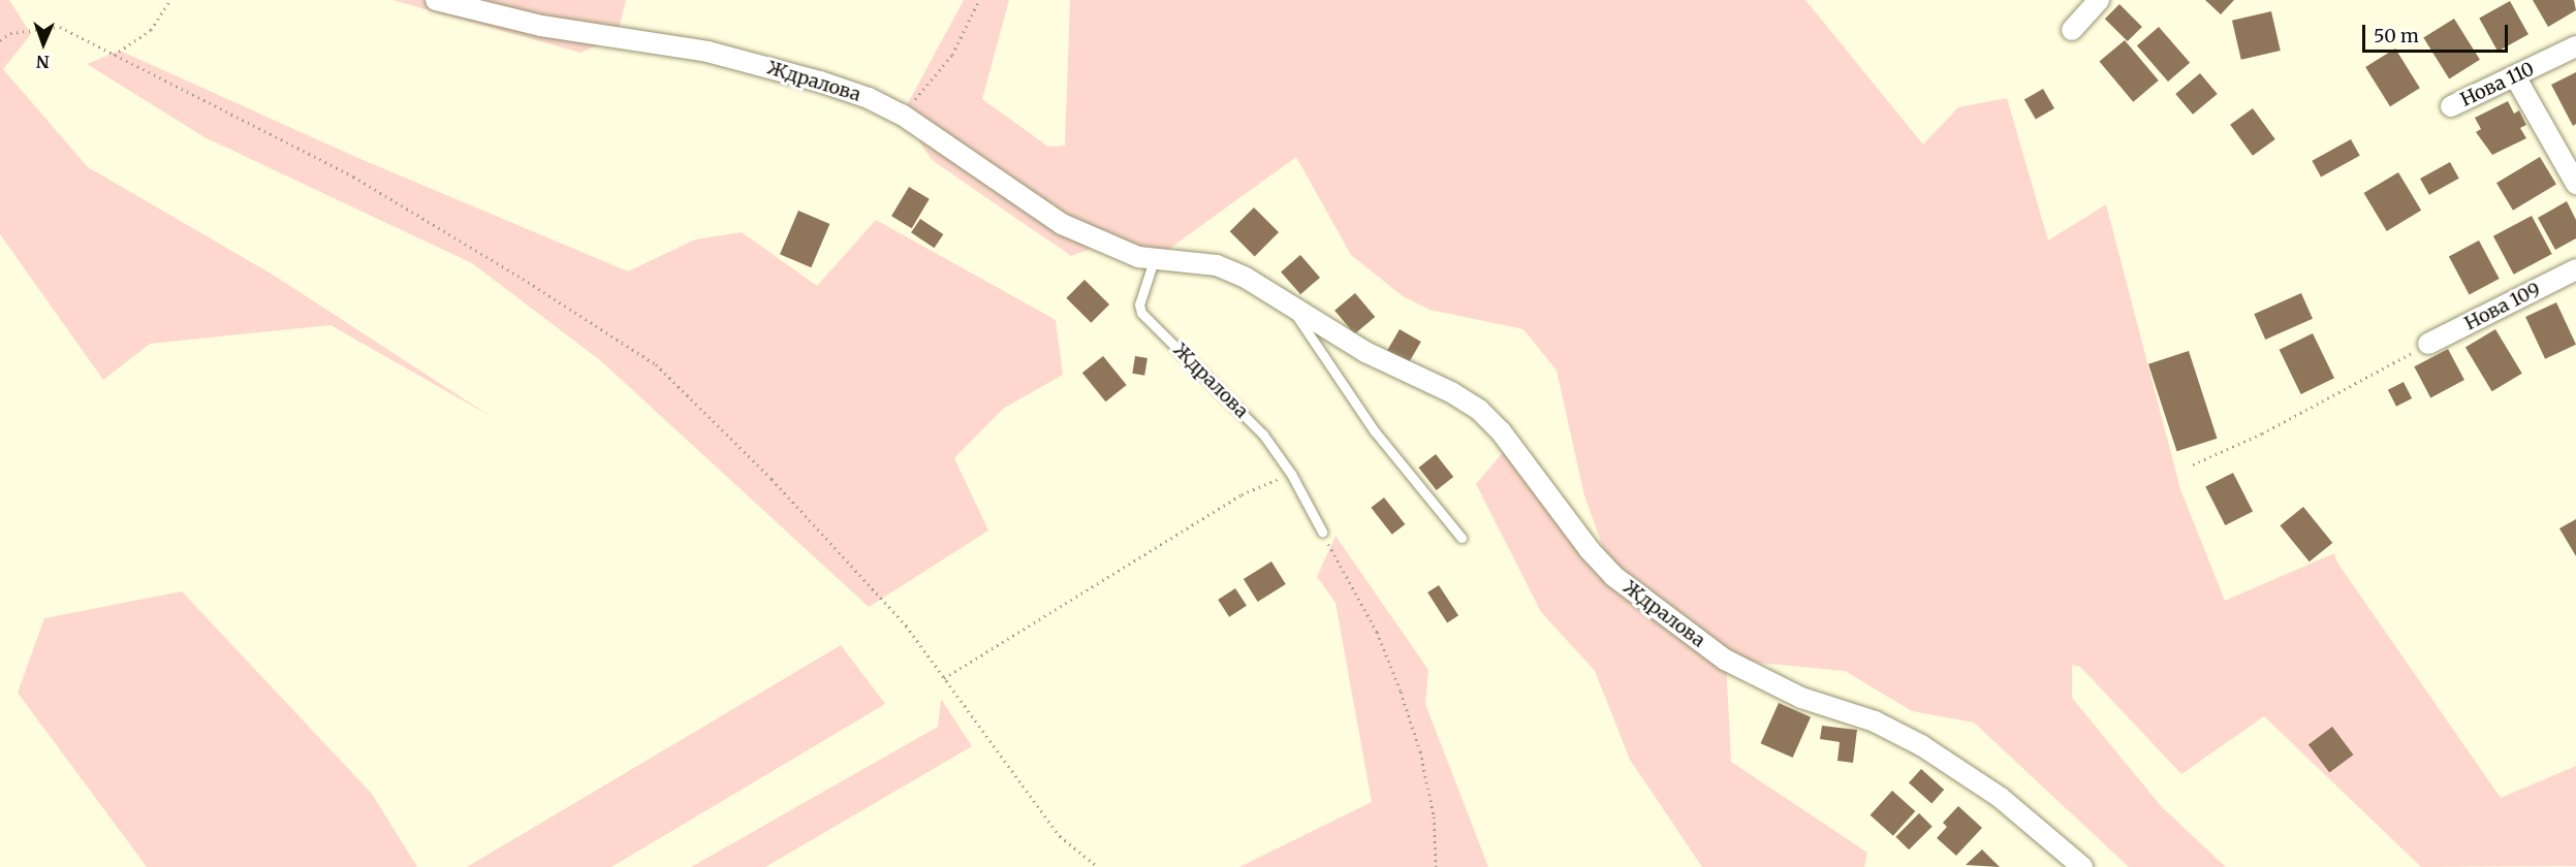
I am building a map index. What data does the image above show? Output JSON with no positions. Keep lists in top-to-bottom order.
{
  "streets": {
    "street": ["Ждралова", "Нова 110", "Нова 109"]
  },
  "scale_bar": "50 m",
  "north": "bottom"
}
